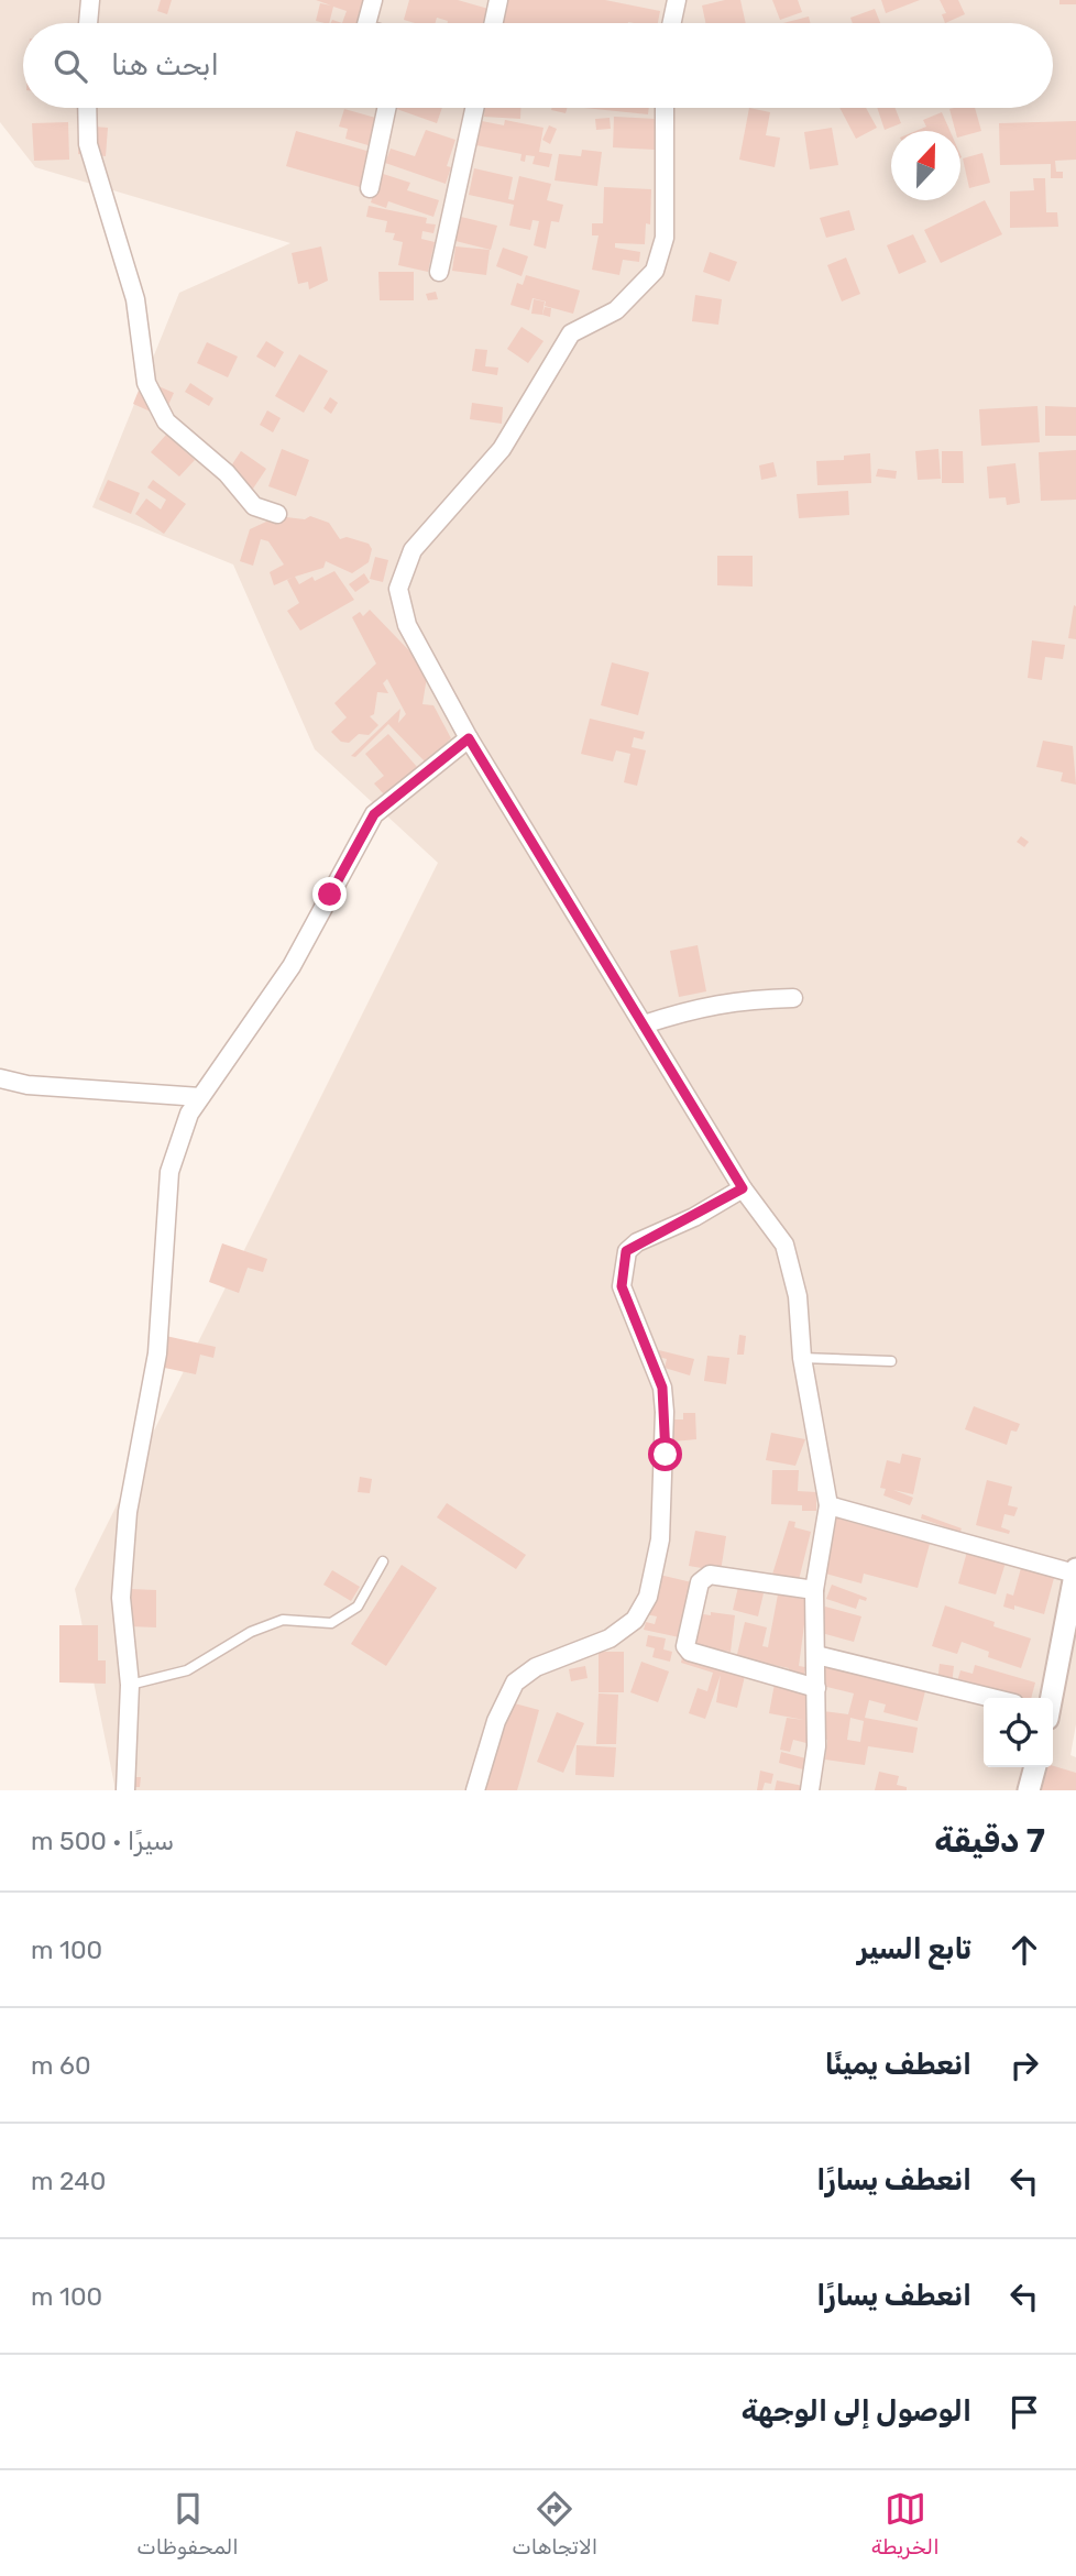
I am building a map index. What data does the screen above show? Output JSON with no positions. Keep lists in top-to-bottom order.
{
  "north": "top",
  "page": {
    "search": "ابحث هنا",
    "heading": ["7 دقيقة", "سيرًا · 500 m"],
    "list": [
      ["تابع السير", "100 m"],
      ["انعطف يمينًا", "60 m"],
      ["انعطف يسارًا", "240 m"],
      ["انعطف يسارًا", "100 m"],
      "الوصول إلى الوجهة"
    ],
    "nav": ["الخريطة", "الاتجاهات", "المحفوظات"]
  }
}
